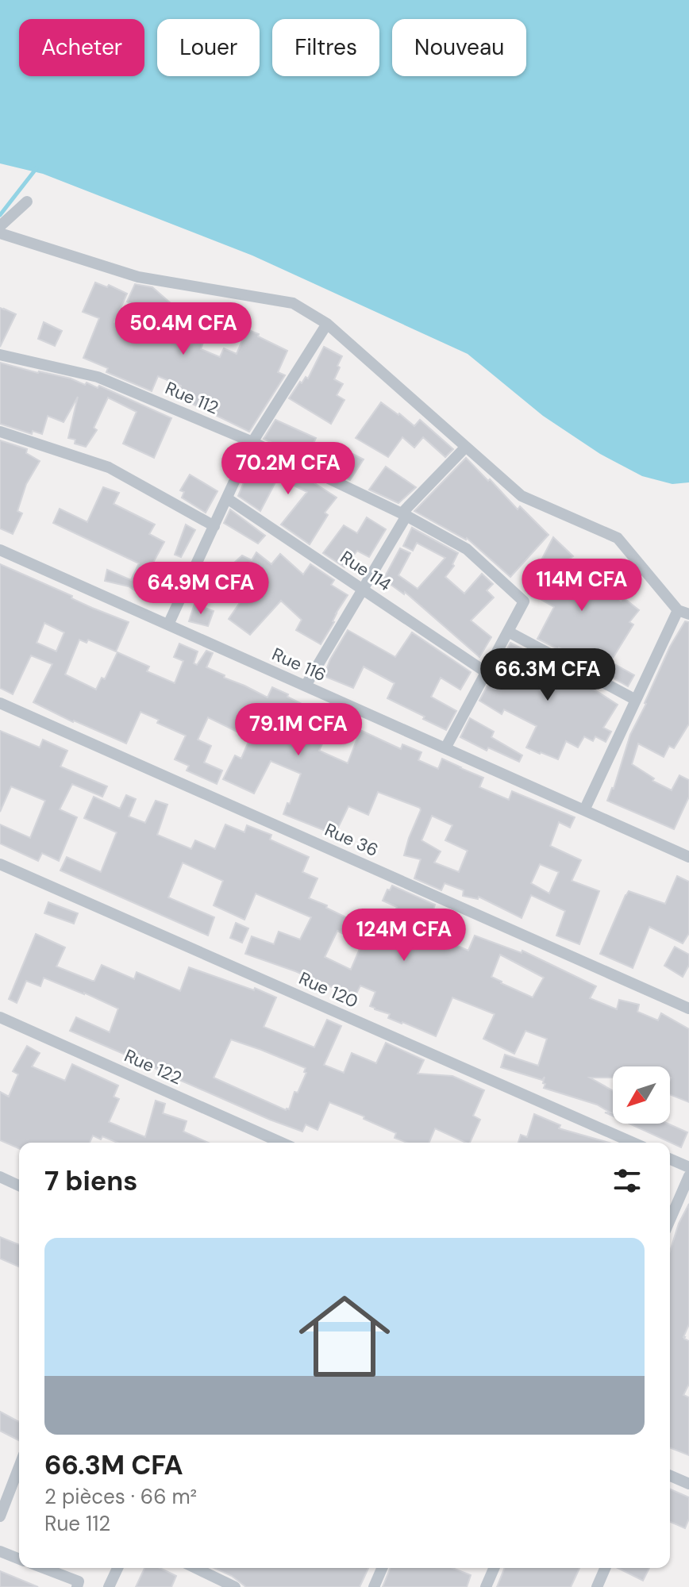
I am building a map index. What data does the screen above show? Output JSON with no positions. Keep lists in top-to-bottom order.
{
  "streets": {
    "street": [
      "Rue 112",
      "Rue 114",
      "Rue 116",
      "Rue 36",
      "Rue 120",
      "Rue 122"
    ]
  },
  "crossings": [
    ["Rue 112", "Rue 114"],
    ["Rue 112", "Rue 116"]
  ],
  "north": "bottom left",
  "page": {
    "chip": [
      "Acheter",
      "Louer",
      "Filtres",
      "Nouveau"
    ],
    "price": [
      "50.4M CFA",
      "70.2M CFA",
      "114M CFA",
      "64.9M CFA",
      "66.3M CFA",
      "79.1M CFA",
      "124M CFA"
    ],
    "heading": "7 biens",
    "list": [
      {
        "name": "66.3M CFA",
        "note": "2 pièces · 66 m² · Rue 112"
      }
    ]
  }
}
